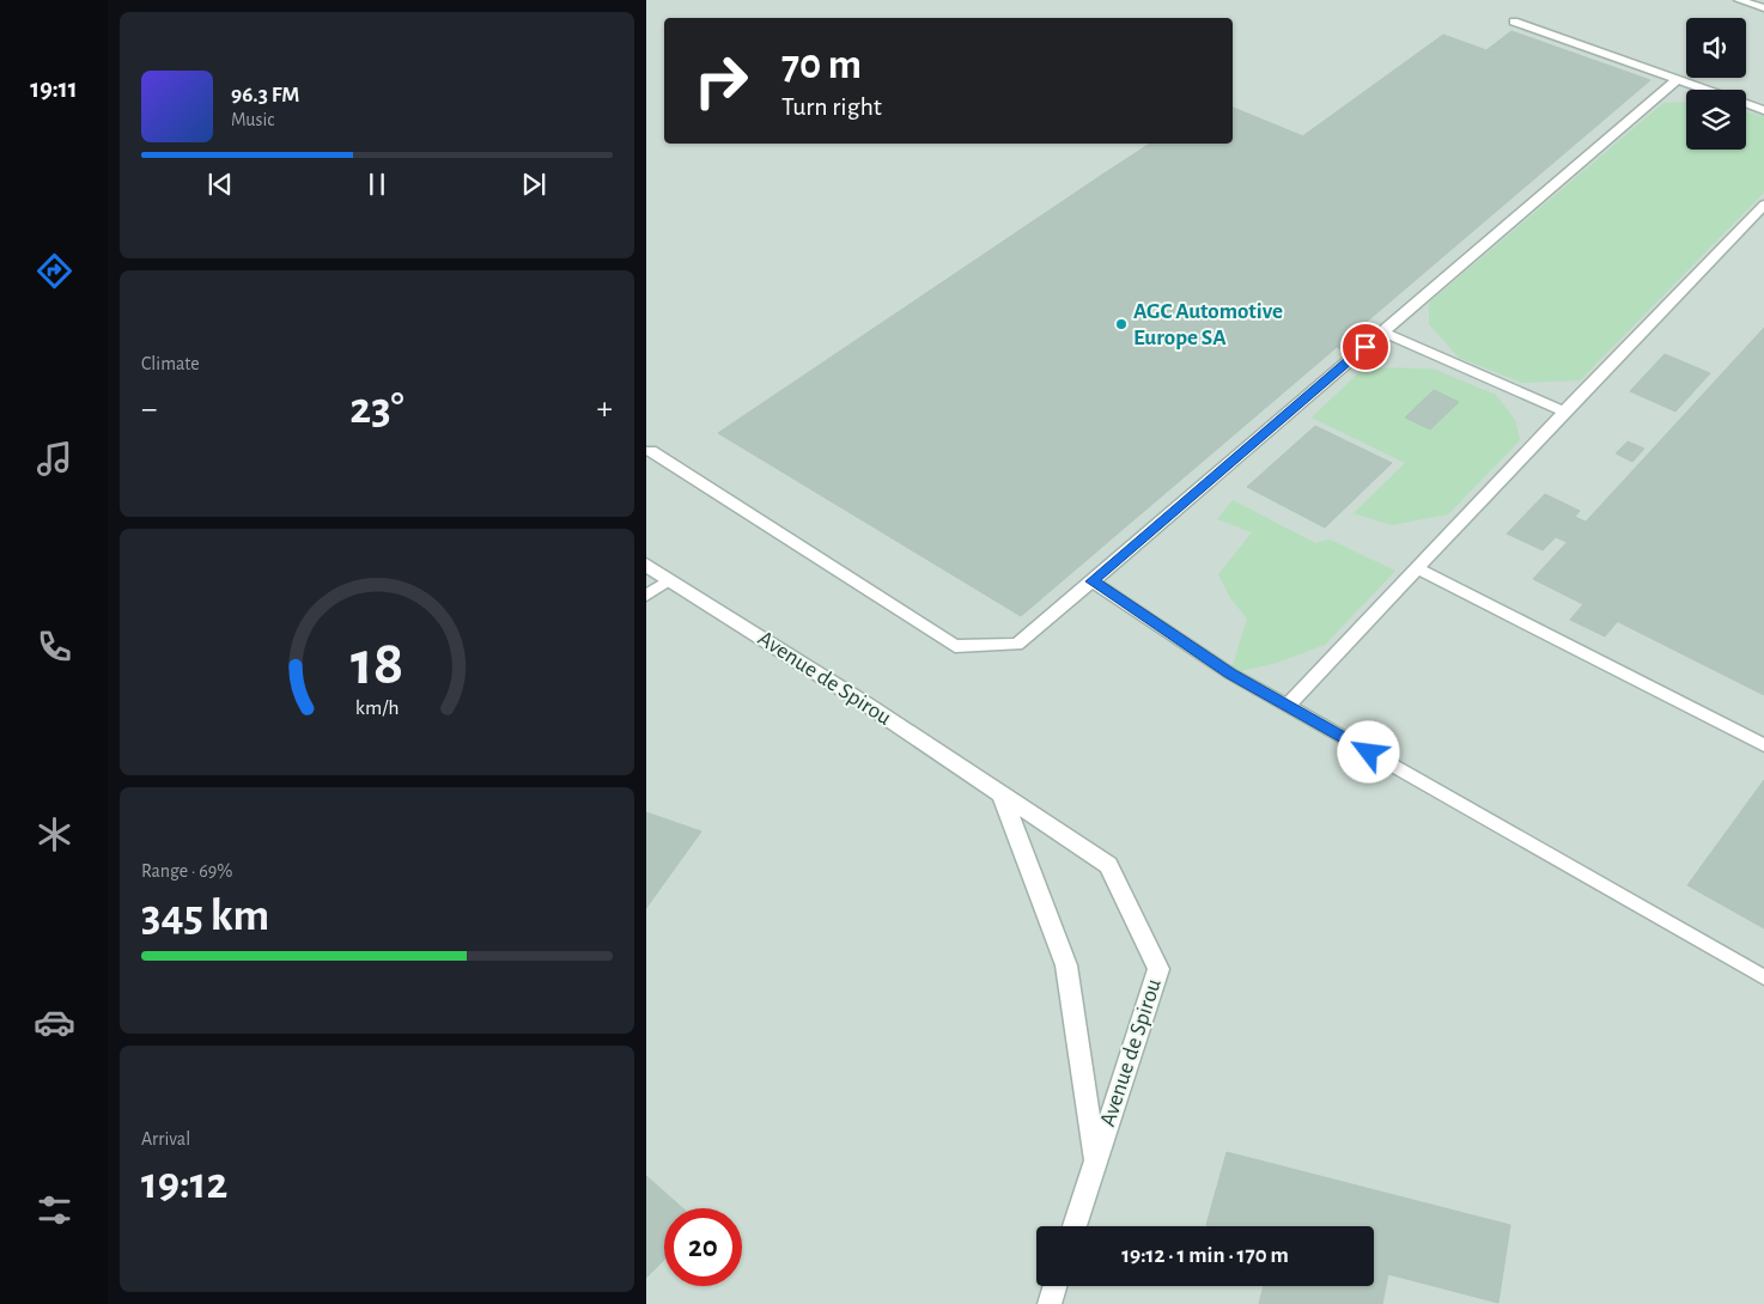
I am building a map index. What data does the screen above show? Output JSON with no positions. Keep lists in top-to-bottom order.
{
  "streets": {
    "street": ["Avenue de Spirou"]
  },
  "places": ["AGC Automotive Europe SA"],
  "page": {
    "tabs": "19:11",
    "turn": ["70 m", "Turn right"],
    "song": ["96.3 FM", "Music"],
    "tile": [
      "Climate",
      ["Range · 69%", "345 km"],
      ["Arrival", "19:12"]
    ],
    "heat": ["−", "23°", "+"],
    "limit": "20",
    "trip": "19:12 · 1 min · 170 m",
    "gauge": ["18", "km/h"]
  }
}
